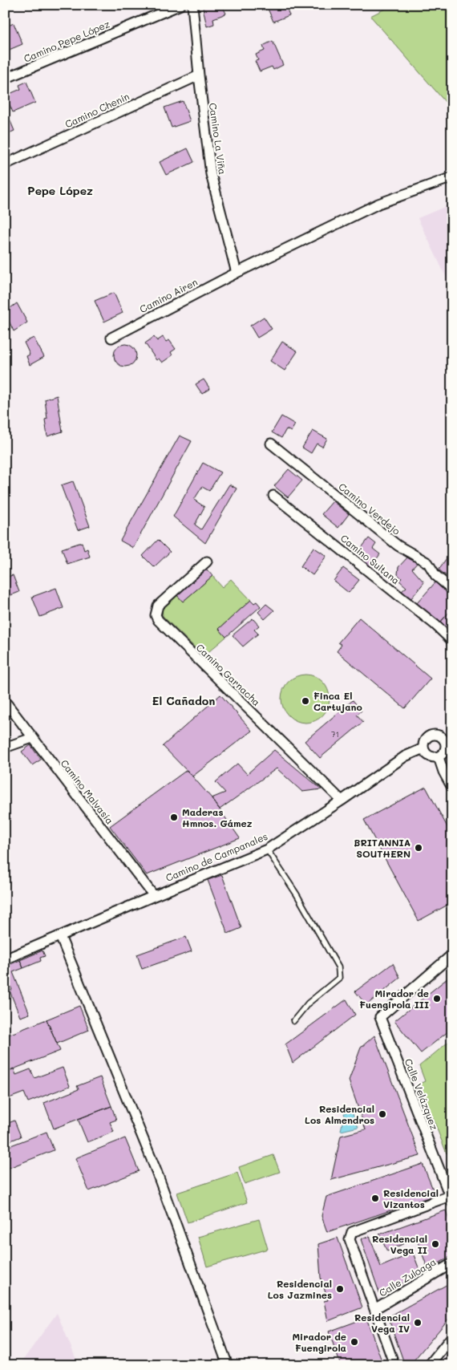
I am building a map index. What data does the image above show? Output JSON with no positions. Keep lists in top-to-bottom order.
{
  "streets": {
    "street": [
      "Camino Pepe López",
      "Camino Chenin",
      "Camino La Viña",
      "Camino Airen",
      "Camino Verdejo",
      "Camino Sultana",
      "Camino Garnacha",
      "Camino Malvasía",
      "Camino de Campanales",
      "Calle Velázquez",
      "Calle Zuloaga"
    ]
  },
  "crossings": [
    ["Camino Chenin", "Camino La Viña"],
    ["Camino La Viña", "Camino Airen"],
    ["Camino Garnacha", "Camino de Campanales"],
    ["Camino Malvasía", "Camino de Campanales"]
  ],
  "districts": ["Pepe López", "El Cañadon"],
  "places": [
    "Finca El Cartujano",
    "Maderas Hmnos. Gámez",
    "BRITANNIA SOUTHERN",
    "Mirador de Fuengirola III",
    "Residencial Los Almendros",
    "Residencial Vizantos",
    "Residencial Vega II",
    "Residencial Los Jazmines",
    "Residencial Vega IV",
    "Mirador de Fuengirola"
  ],
  "house_numbers": ["71"]
}
